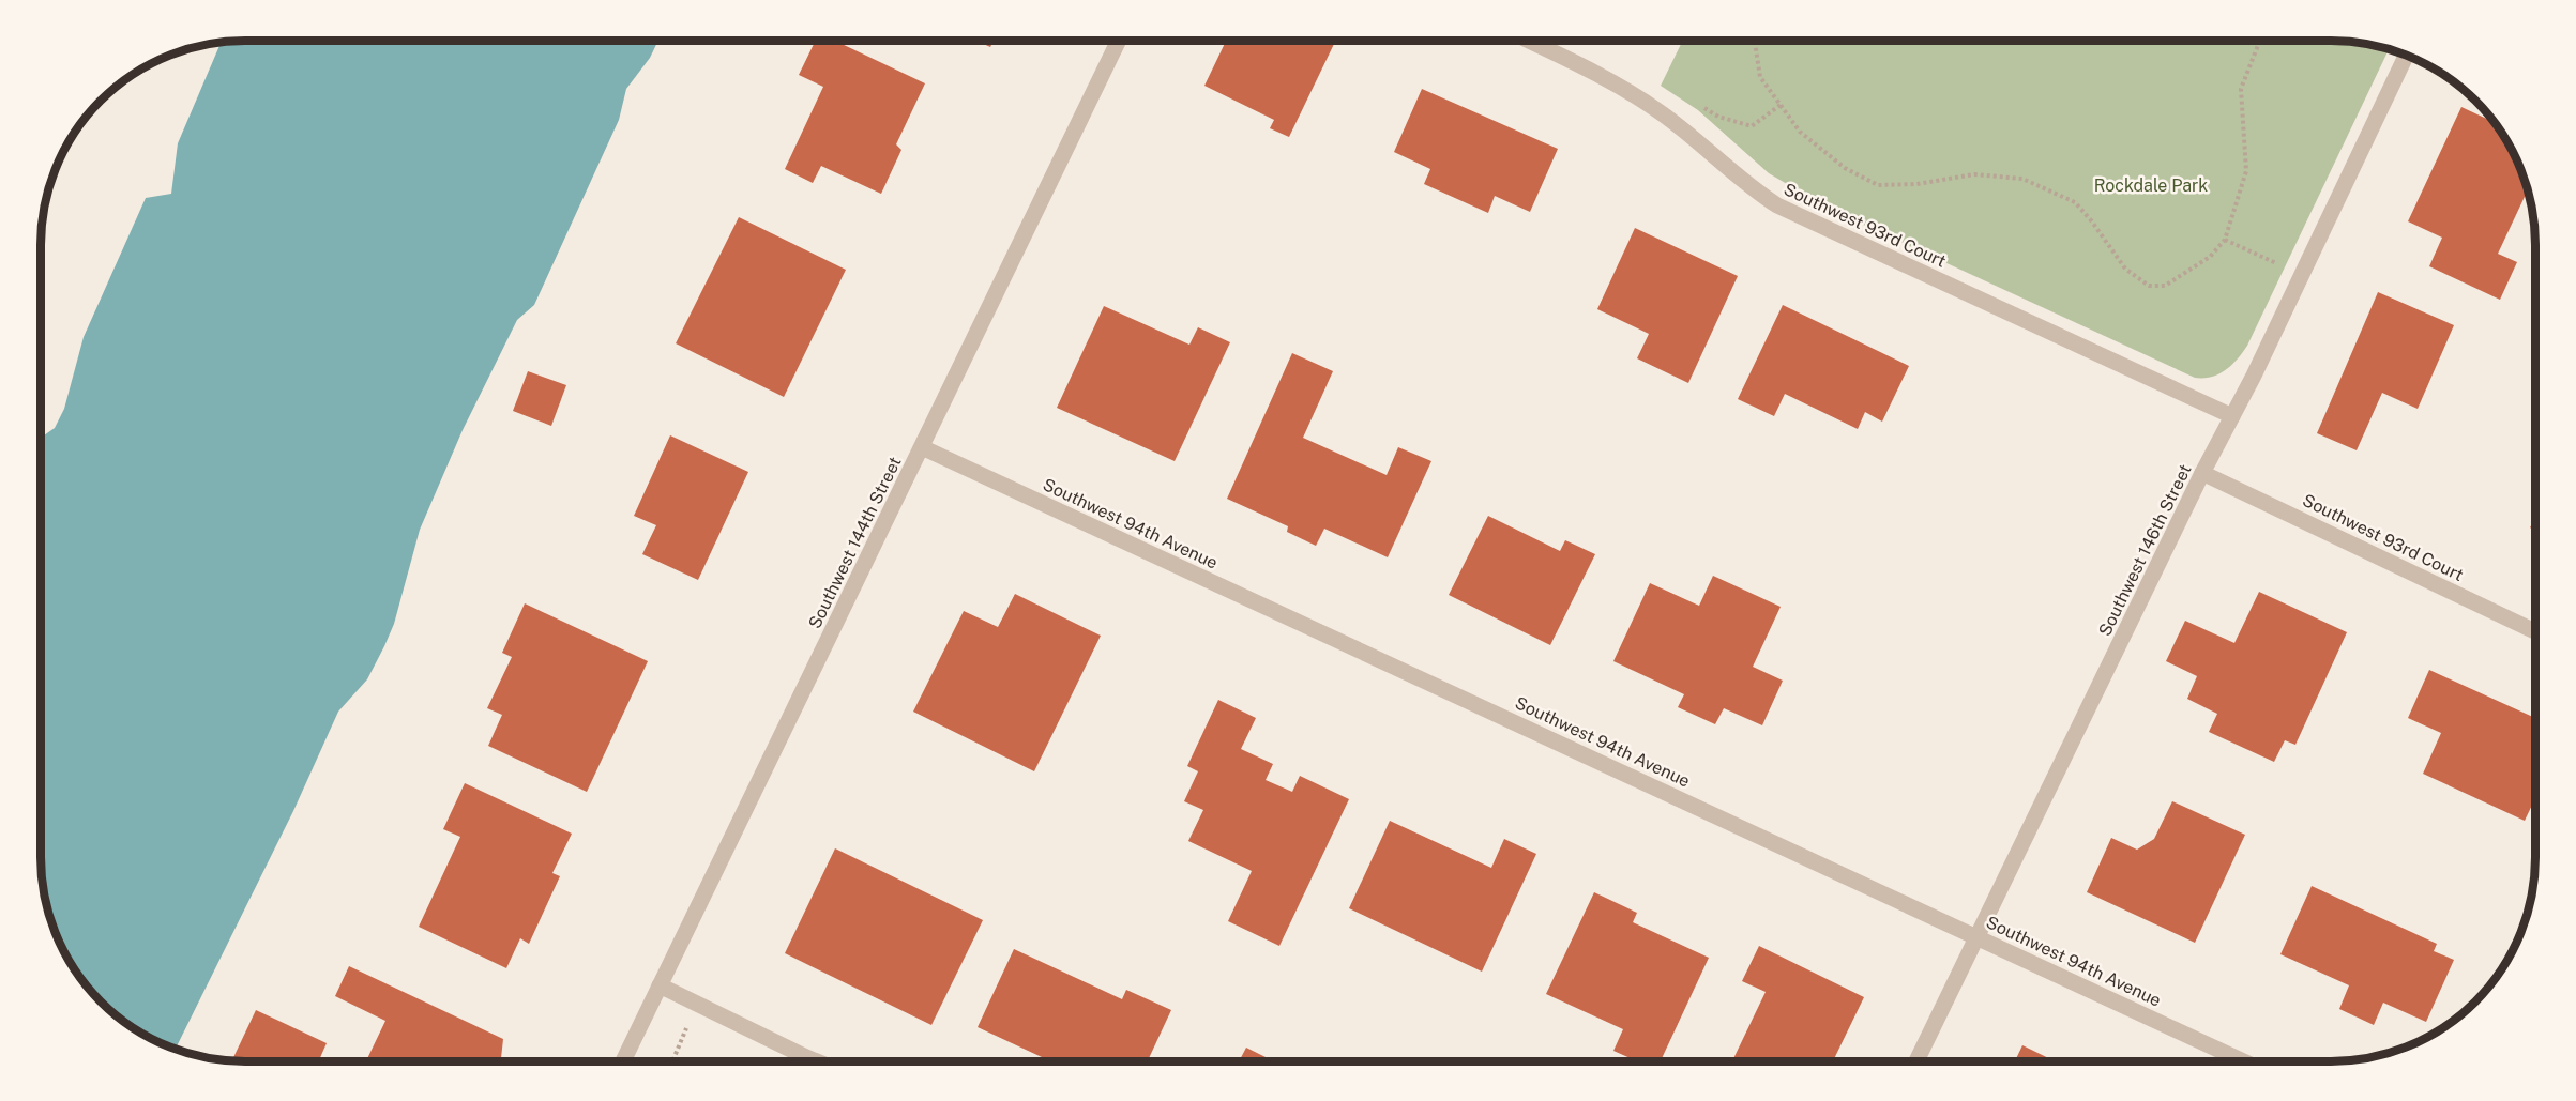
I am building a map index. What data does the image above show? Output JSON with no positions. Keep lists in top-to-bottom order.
{
  "streets": {
    "street": [
      "Southwest 93rd Court",
      "Southwest 94th Avenue",
      "Southwest 144th Street",
      "Southwest 146th Street"
    ]
  },
  "crossings": [
    ["Southwest 93rd Court", "Southwest 146th Street"],
    ["Southwest 94th Avenue", "Southwest 144th Street"],
    ["Southwest 94th Avenue", "Southwest 146th Street"]
  ],
  "parks": ["Rockdale Park"]
}
